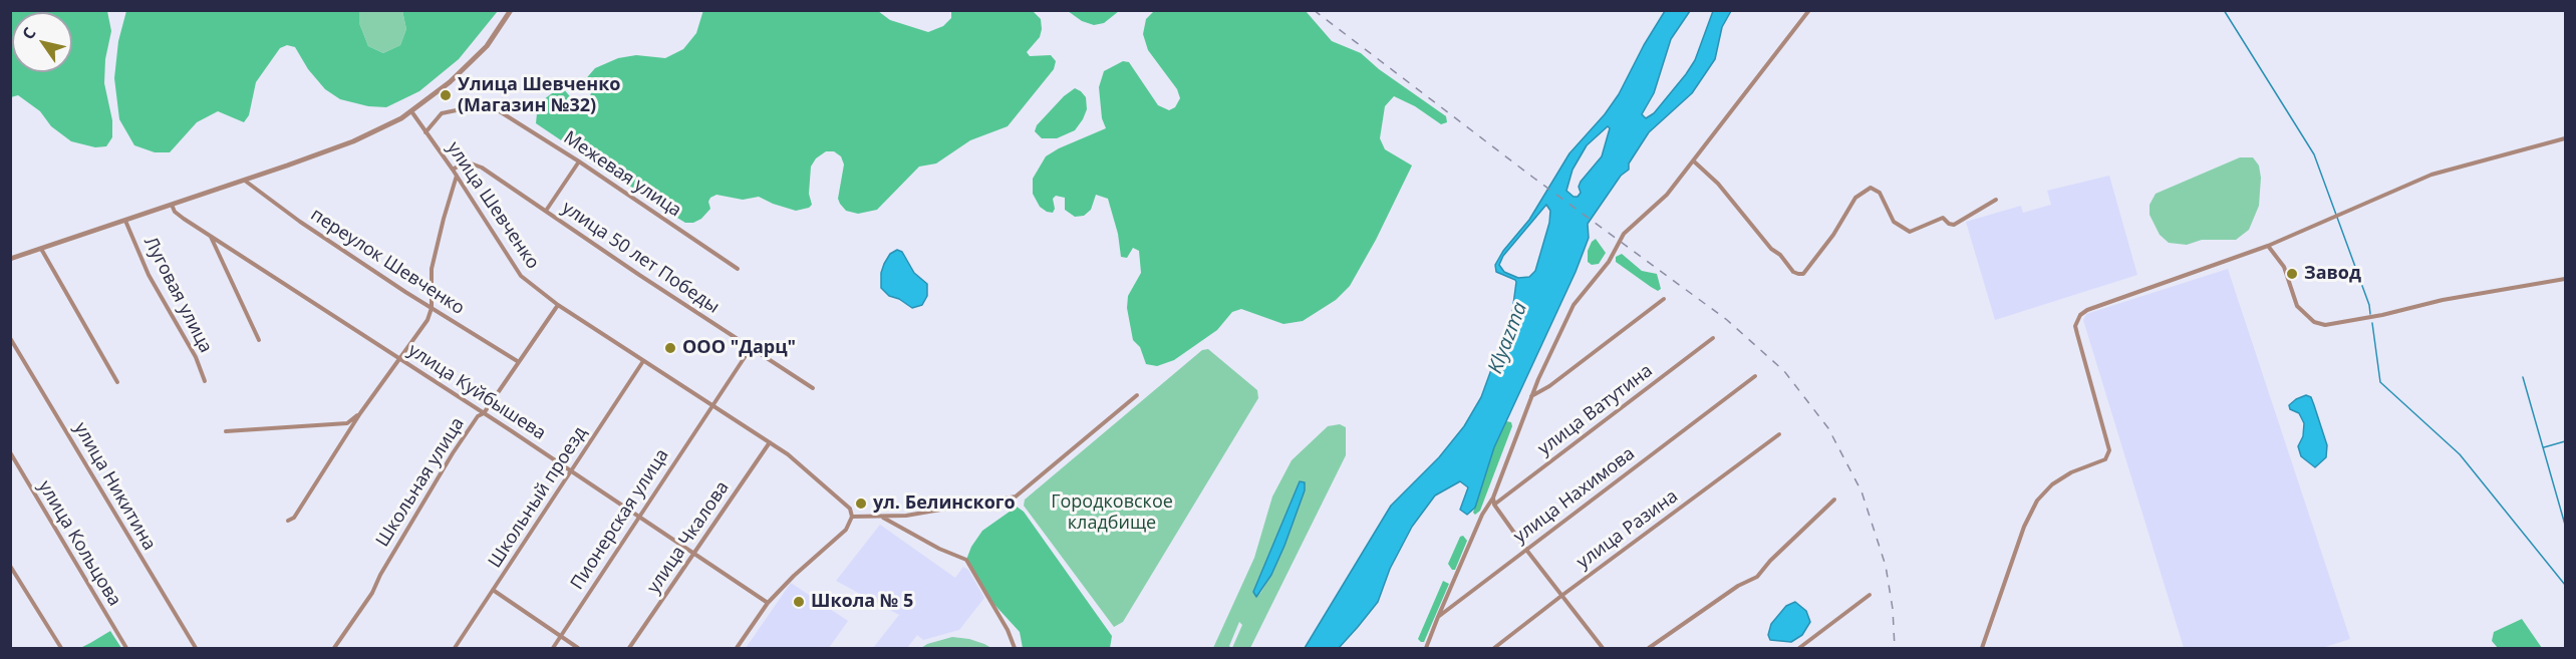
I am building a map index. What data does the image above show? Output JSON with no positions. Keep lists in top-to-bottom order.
{
  "streets": {
    "street": [
      "Межевая улица",
      "улица Шевченко",
      "улица 50 лет Победы",
      "переулок Шевченко",
      "Луговая улица",
      "улица Куйбышева",
      "улица Ватутина",
      "Школьная улица",
      "улица Никитина",
      "улица Нахимова",
      "Школьный проезд",
      "Пионерская улица",
      "улица Разина",
      "улица Чкалова",
      "улица Кольцова"
    ]
  },
  "crossings": [
    ["Межевая улица", "улица Шевченко"],
    ["улица Шевченко", "улица 50 лет Победы"],
    ["улица Шевченко", "Школьная улица"],
    ["улица Шевченко", "Школьный проезд"],
    ["улица Шевченко", "Пионерская улица"],
    ["улица Шевченко", "улица Чкалова"],
    ["улица 50 лет Победы", "Пионерская улица"],
    ["переулок Шевченко", "Школьная улица"],
    ["улица Куйбышева", "Школьная улица"],
    ["улица Куйбышева", "Школьный проезд"],
    ["улица Куйбышева", "Пионерская улица"],
    ["улица Куйбышева", "улица Чкалова"]
  ],
  "water": ["Klyazma"],
  "parks": ["Городковское кладбище"],
  "places": [
    "Улица Шевченко (Магазин №32)",
    "Завод",
    "ООО \"Дарц\"",
    "ул. Белинского",
    "Школа № 5"
  ],
  "north": "top left"
}
